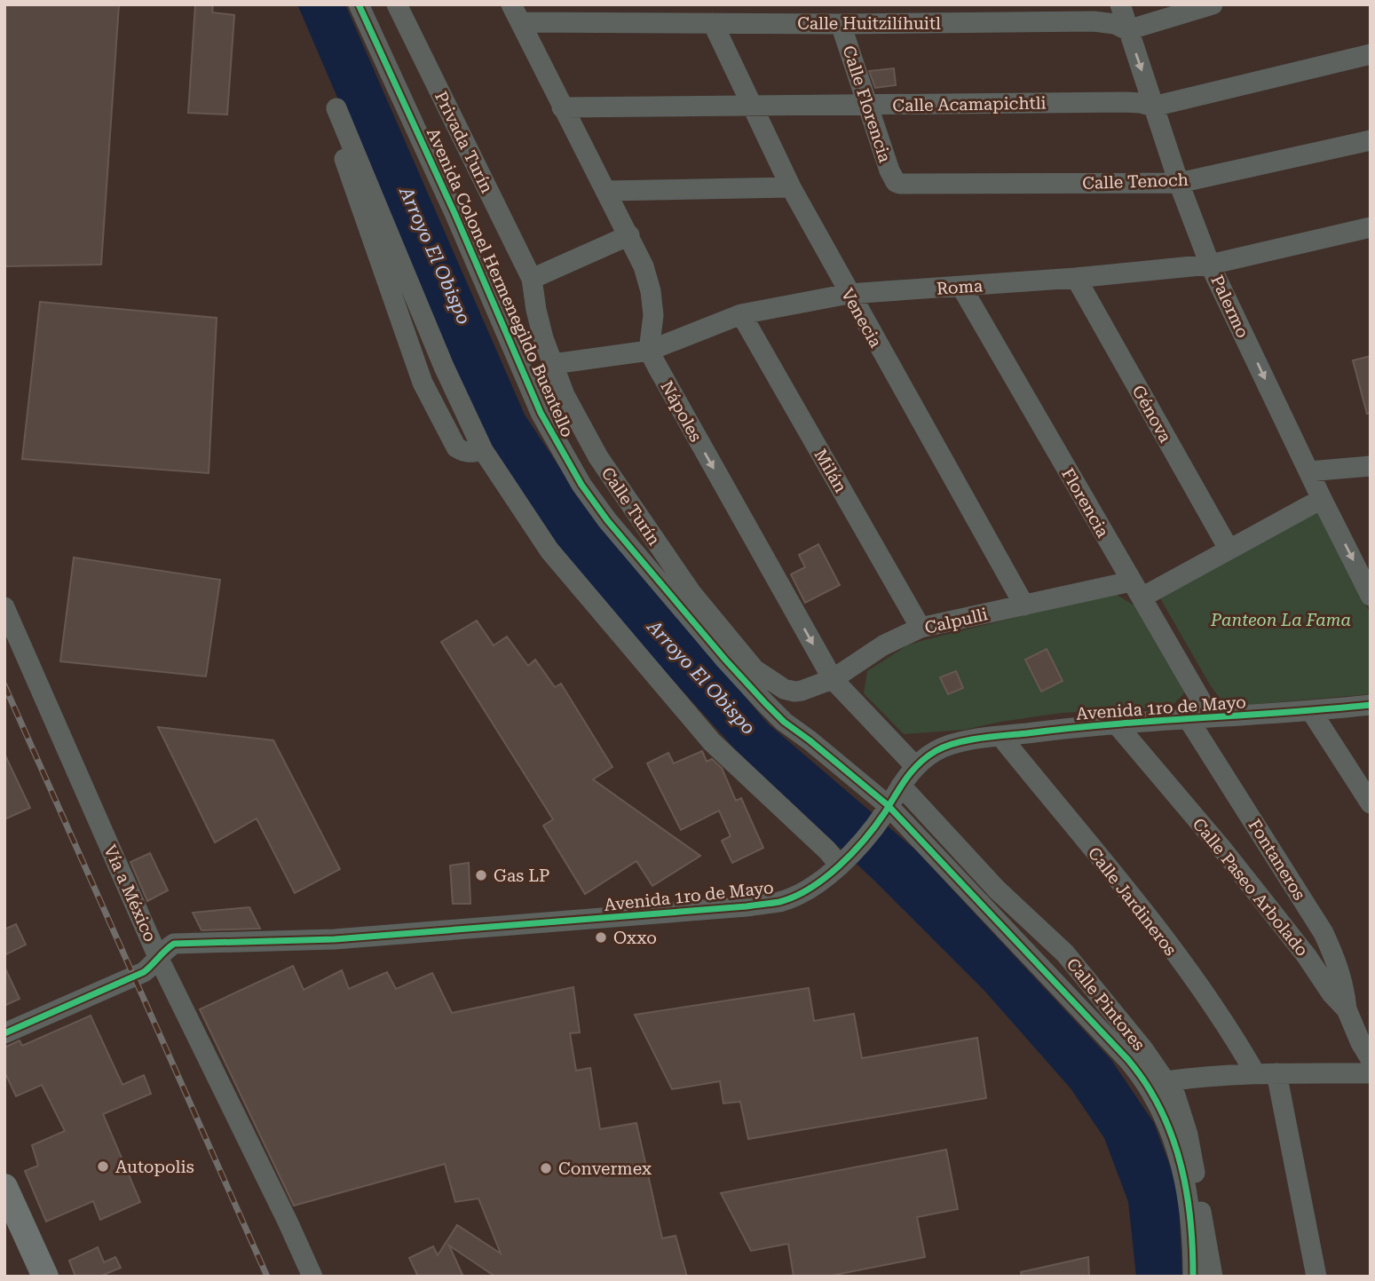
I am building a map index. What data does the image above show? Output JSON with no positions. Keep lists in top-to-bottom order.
{
  "streets": {
    "street": [
      "Calle Huitzilíhuitl",
      "Calle Florencia",
      "Calle Acamapichtli",
      "Privada Turín",
      "Calle Tenoch",
      "Avenida Colonel Hermenegildo Buentello",
      "Roma",
      "Palermo",
      "Venecia",
      "Nápoles",
      "Génova",
      "Milán",
      "Florencia",
      "Calle Turín",
      "Calpulli",
      "Avenida 1ro de Mayo",
      "Fontaneros",
      "Calle Paseo Arbolado",
      "Vía a México",
      "Calle Jardineros",
      "Calle Pintores"
    ]
  },
  "crossings": [
    ["Calle Huitzilíhuitl", "Calle Florencia"],
    ["Calle Huitzilíhuitl", "Palermo"],
    ["Calle Huitzilíhuitl", "Venecia"],
    ["Calle Florencia", "Calle Acamapichtli"],
    ["Calle Florencia", "Calle Tenoch"],
    ["Calle Acamapichtli", "Palermo"],
    ["Calle Acamapichtli", "Venecia"],
    ["Privada Turín", "Calle Turín"],
    ["Calle Tenoch", "Palermo"],
    ["Avenida Colonel Hermenegildo Buentello", "Avenida 1ro de Mayo"],
    ["Roma", "Palermo"],
    ["Roma", "Venecia"],
    ["Roma", "Nápoles"],
    ["Roma", "Génova"],
    ["Roma", "Milán"],
    ["Roma", "Florencia"],
    ["Roma", "Calle Turín"],
    ["Palermo", "Calpulli"],
    ["Venecia", "Calpulli"],
    ["Nápoles", "Calpulli"],
    ["Nápoles", "Avenida 1ro de Mayo"],
    ["Génova", "Calpulli"],
    ["Milán", "Calpulli"],
    ["Florencia", "Calpulli"],
    ["Florencia", "Avenida 1ro de Mayo"],
    ["Calle Turín", "Calpulli"],
    ["Avenida 1ro de Mayo", "Fontaneros"],
    ["Avenida 1ro de Mayo", "Calle Paseo Arbolado"],
    ["Avenida 1ro de Mayo", "Vía a México"],
    ["Avenida 1ro de Mayo", "Calle Jardineros"],
    ["Avenida 1ro de Mayo", "Calle Pintores"],
    ["Fontaneros", "Calle Paseo Arbolado"]
  ],
  "one_way": ["Palermo"],
  "water": ["Arroyo El Obispo"],
  "parks": ["Panteon La Fama"],
  "places": [
    "Gas LP",
    "Oxxo",
    "Autopolis",
    "Convermex"
  ]
}
